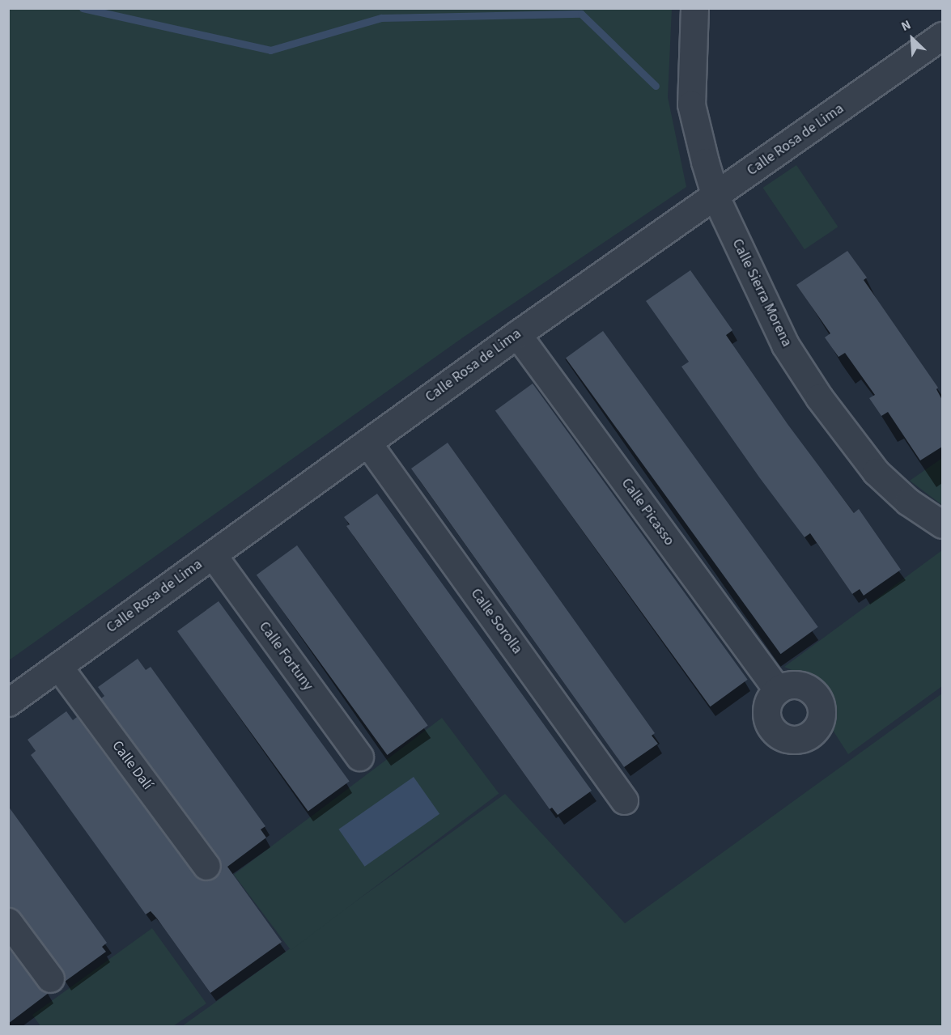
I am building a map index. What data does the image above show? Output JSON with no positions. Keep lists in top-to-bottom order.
{
  "streets": {
    "street": [
      "Calle Rosa de Lima",
      "Calle Sierra Morena",
      "Calle Picasso",
      "Calle Sorolla",
      "Calle Fortuny",
      "Calle Dalí"
    ]
  },
  "crossings": [
    ["Calle Rosa de Lima", "Calle Sierra Morena"],
    ["Calle Rosa de Lima", "Calle Picasso"],
    ["Calle Rosa de Lima", "Calle Sorolla"],
    ["Calle Rosa de Lima", "Calle Fortuny"],
    ["Calle Rosa de Lima", "Calle Dalí"]
  ],
  "north": "top left"
}
